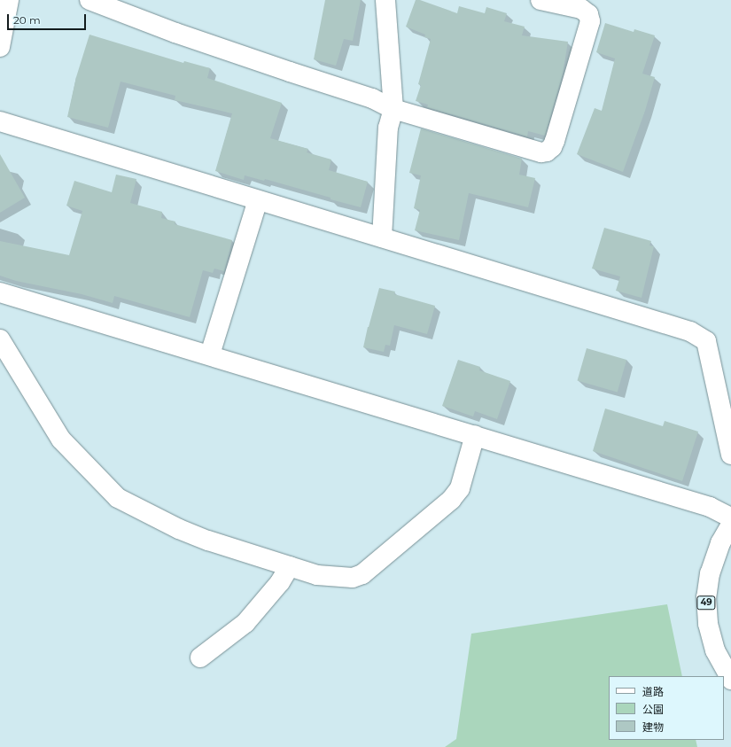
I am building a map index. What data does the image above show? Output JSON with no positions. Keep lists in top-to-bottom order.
{
  "streets": {
    "street": ["49"]
  },
  "legend": ["道路", "公園", "建物"],
  "scale_bar": "20 m"
}
